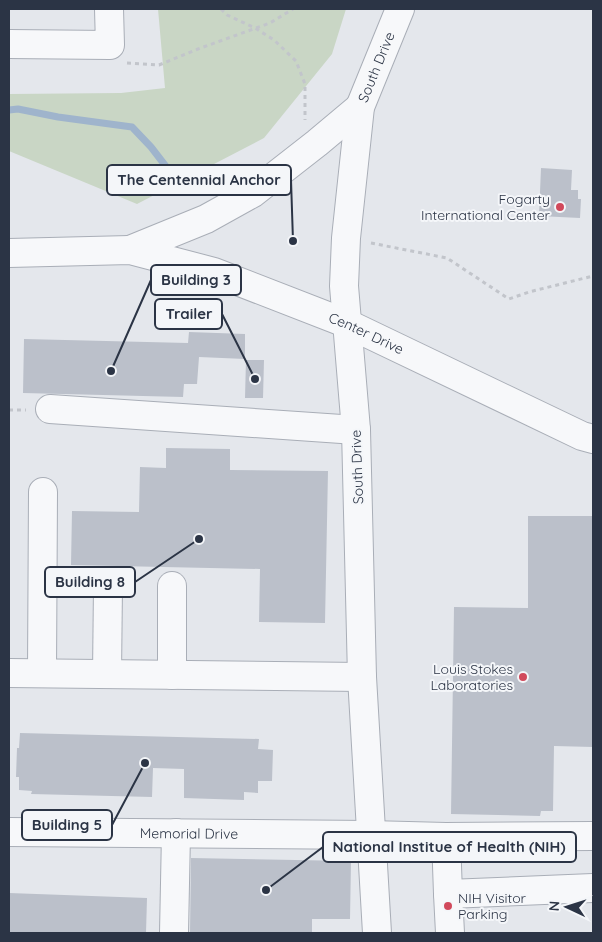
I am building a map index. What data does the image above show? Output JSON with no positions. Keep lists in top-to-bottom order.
{
  "streets": {
    "street": ["South Drive", "Center Drive", "Memorial Drive"]
  },
  "crossings": [
    ["South Drive", "Center Drive"],
    ["South Drive", "Memorial Drive"]
  ],
  "places": [
    "Fogarty International Center",
    "The Centennial Anchor",
    "Building 3",
    "Trailer",
    "Building 8",
    "Louis Stokes Laboratories",
    "Building 5",
    "National Institue of Health (NIH)",
    "NIH Visitor Parking"
  ],
  "north": "left"
}
